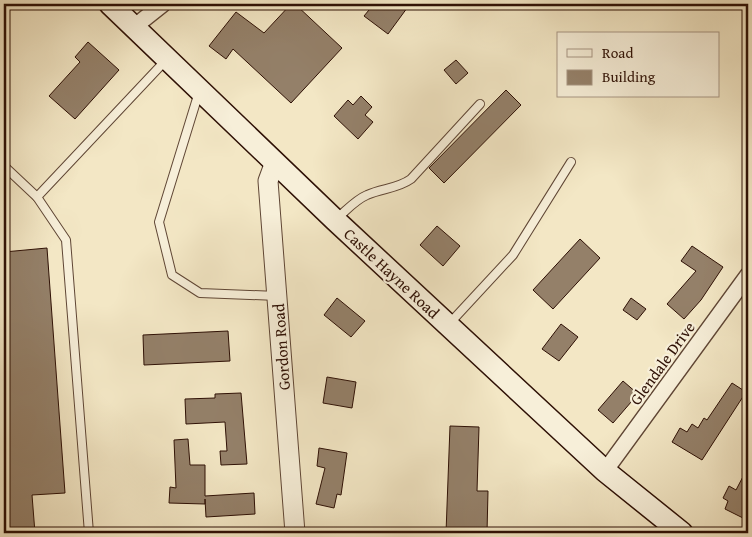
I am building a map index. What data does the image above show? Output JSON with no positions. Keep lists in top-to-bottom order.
{
  "streets": {
    "main road": ["Castle Hayne Road"],
    "street": ["Gordon Road", "Glendale Drive"]
  },
  "crossings": [
    ["Castle Hayne Road", "Gordon Road"],
    ["Castle Hayne Road", "Glendale Drive"]
  ],
  "legend": ["Road", "Building"]
}
